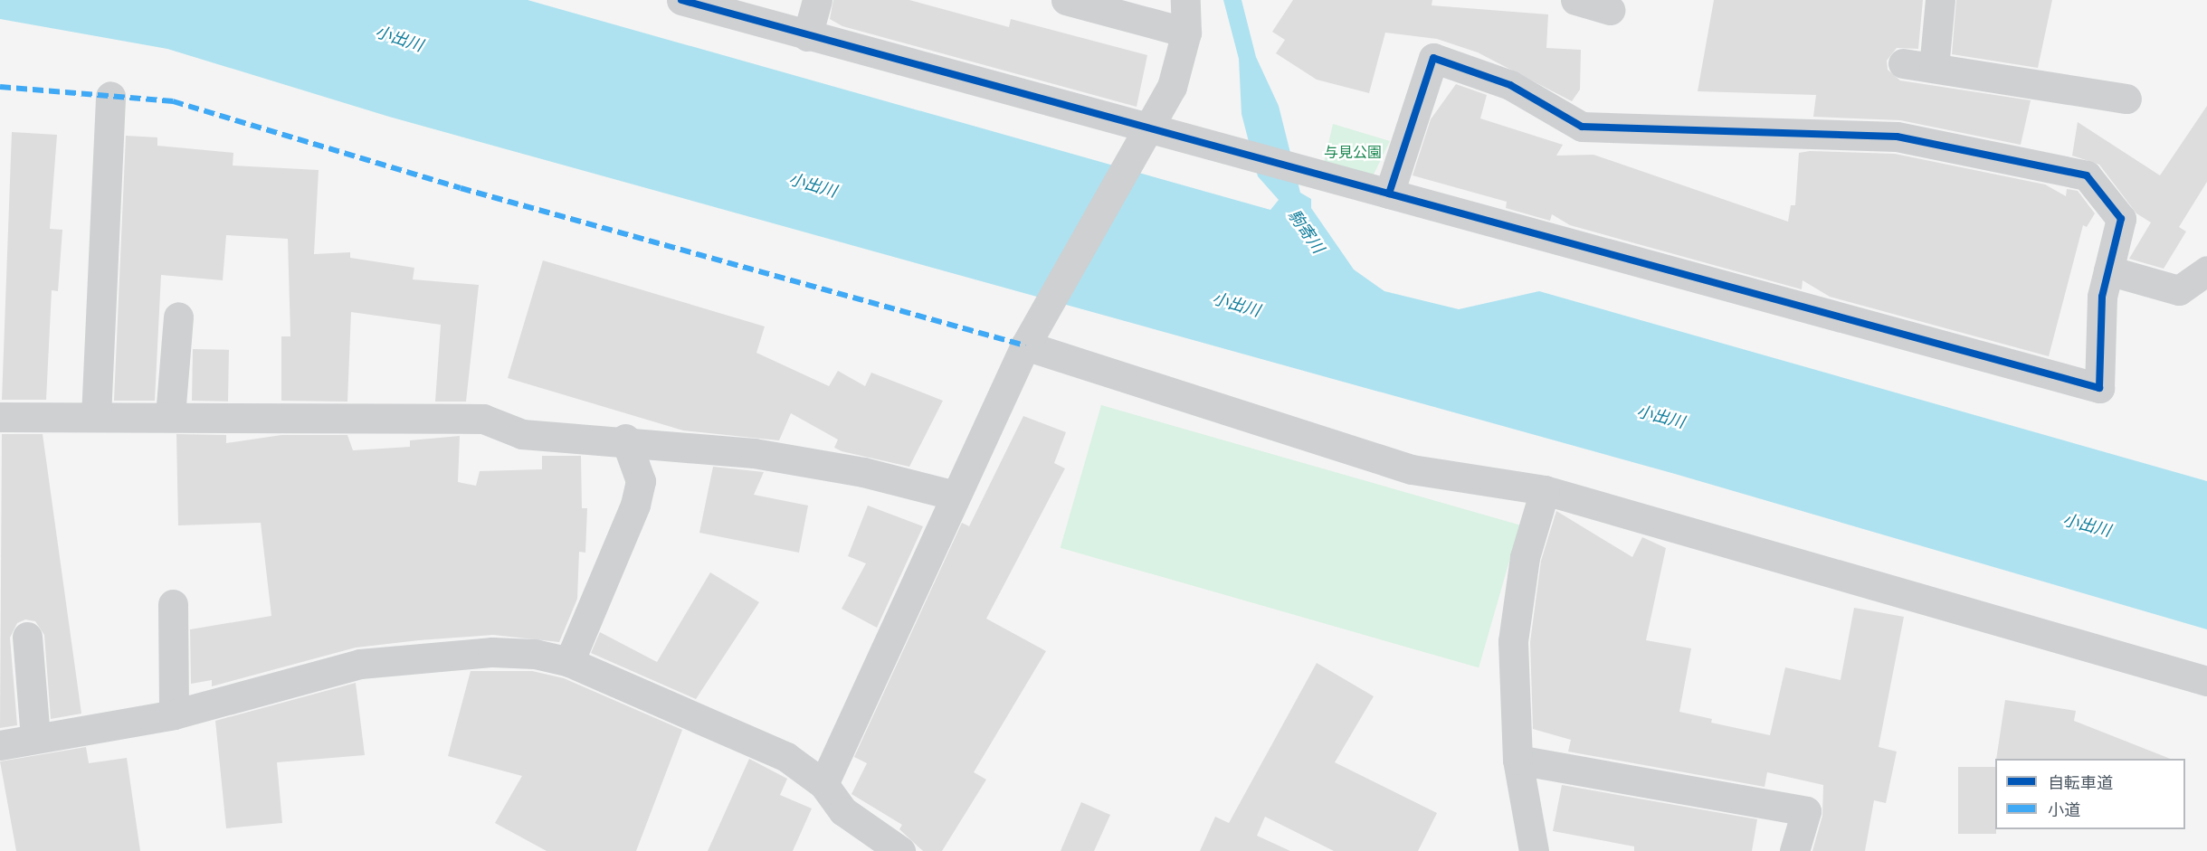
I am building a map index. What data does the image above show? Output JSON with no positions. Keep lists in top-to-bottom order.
{
  "water": ["小出川", "駒寄川"],
  "parks": ["与見公園"],
  "legend": ["自転車道", "小道"]
}
